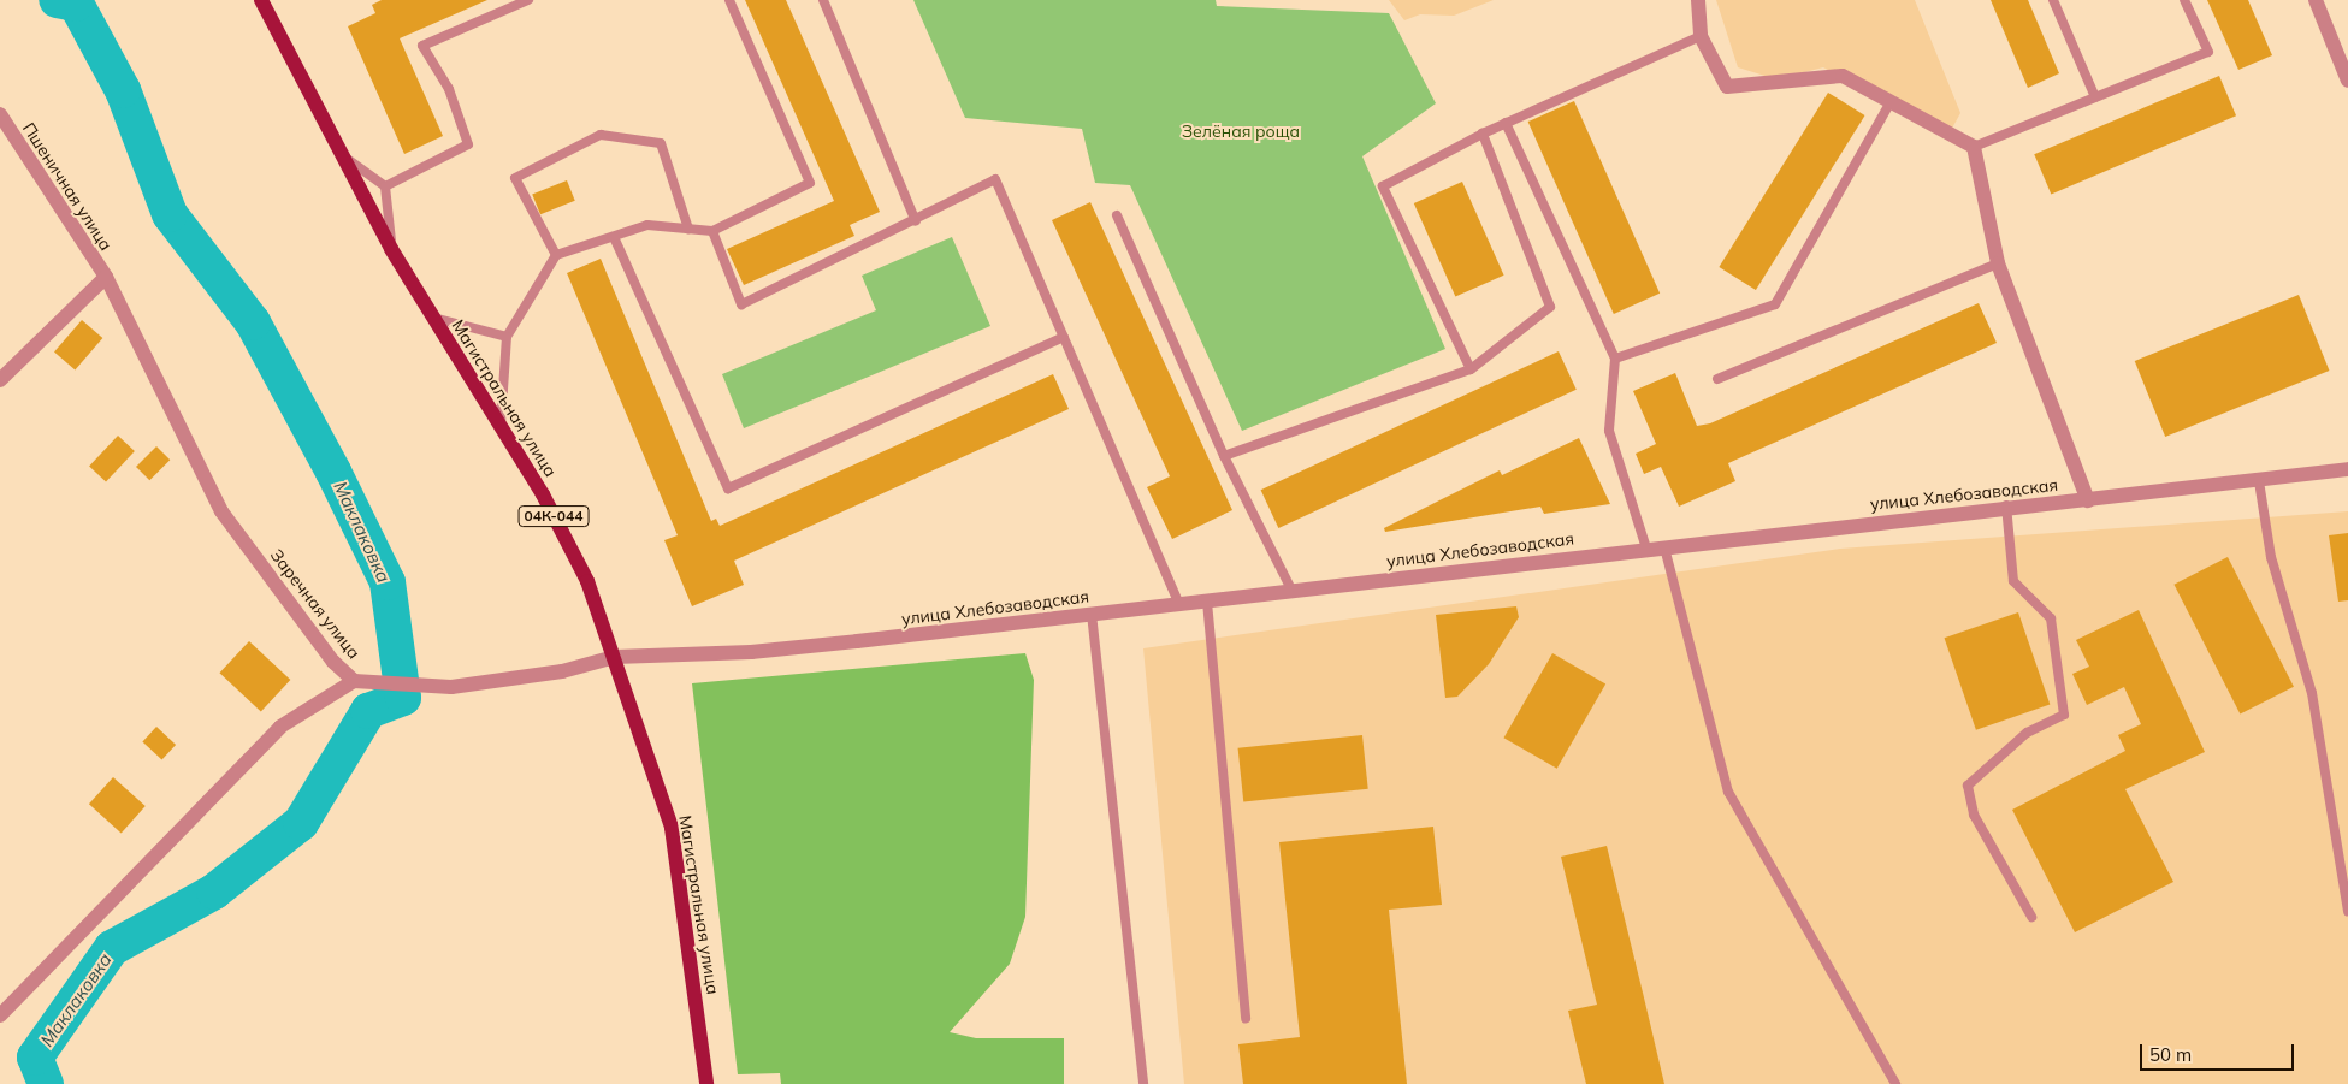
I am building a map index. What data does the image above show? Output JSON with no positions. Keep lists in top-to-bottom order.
{
  "streets": {
    "main road": ["Магистральная улица", "04К-044"],
    "street": ["Пшеничная улица", "улица Хлебозаводская", "Заречная улица"]
  },
  "crossings": [
    ["Пшеничная улица", "Заречная улица"],
    ["Магистральная улица", "улица Хлебозаводская"],
    ["улица Хлебозаводская", "Заречная улица"]
  ],
  "water": ["Маклаковка"],
  "parks": ["Зелёная роща"],
  "scale_bar": "50 m"
}
